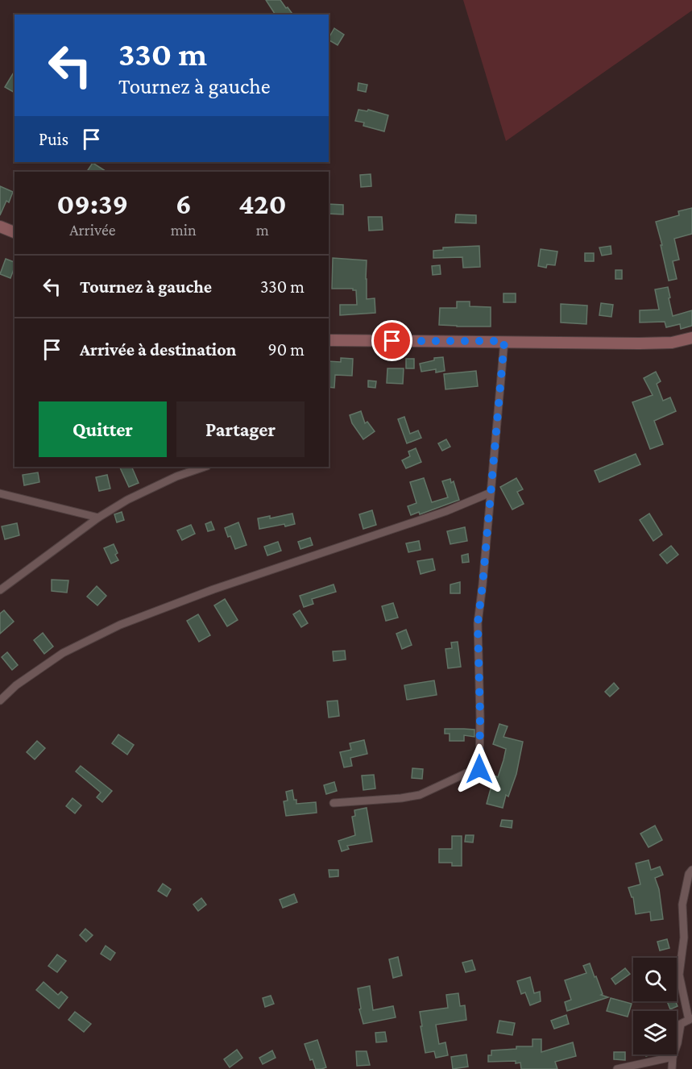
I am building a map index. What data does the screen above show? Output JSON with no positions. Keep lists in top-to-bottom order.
{
  "page": {
    "turn": ["330 m", "Tournez à gauche"],
    "then": "Puis",
    "eta": [
      "09:39",
      "Arrivée",
      "6",
      "min",
      "420",
      "m"
    ],
    "list": [
      {
        "name": "Tournez à gauche",
        "value": "330 m"
      },
      {
        "name": "Arrivée à destination",
        "value": "90 m"
      }
    ],
    "buttons": ["Quitter", "Partager"]
  }
}
